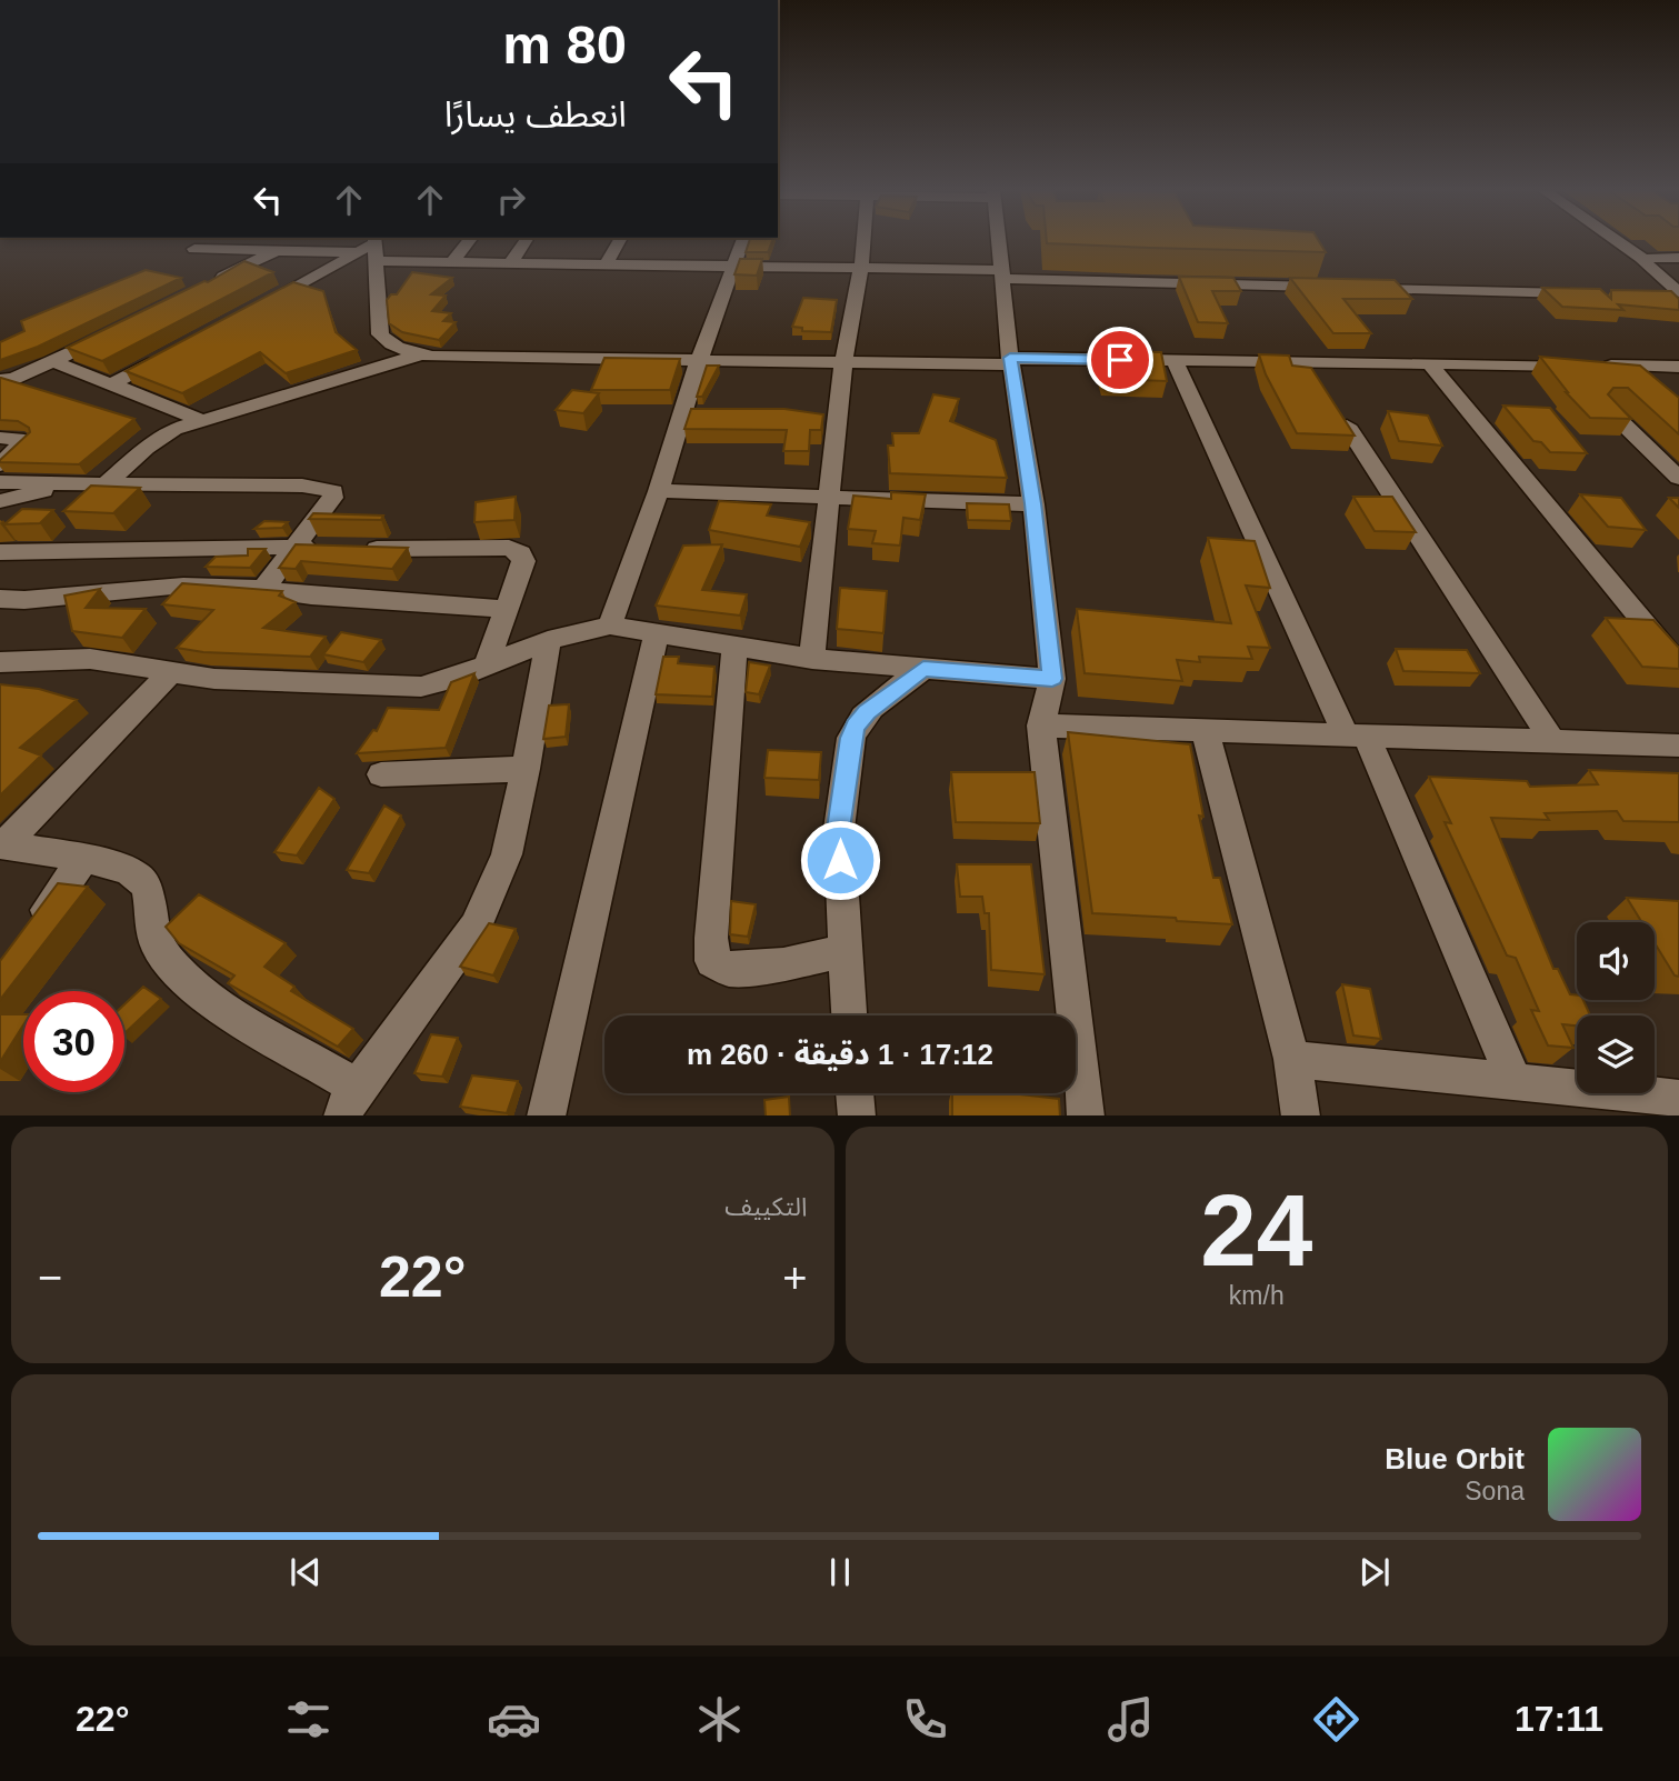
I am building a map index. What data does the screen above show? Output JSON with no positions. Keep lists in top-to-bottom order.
{
  "page": {
    "turn": ["80 m", "انعطف يسارًا"],
    "limit": "30",
    "trip": "17:12 · 1 دقيقة · 260 m",
    "tile": [
      ["24", "km/h"],
      "التكييف"
    ],
    "heat": ["−", "22°", "+"],
    "song": ["Blue Orbit", "Sona"],
    "tabs": ["17:11", "22°"]
  }
}
